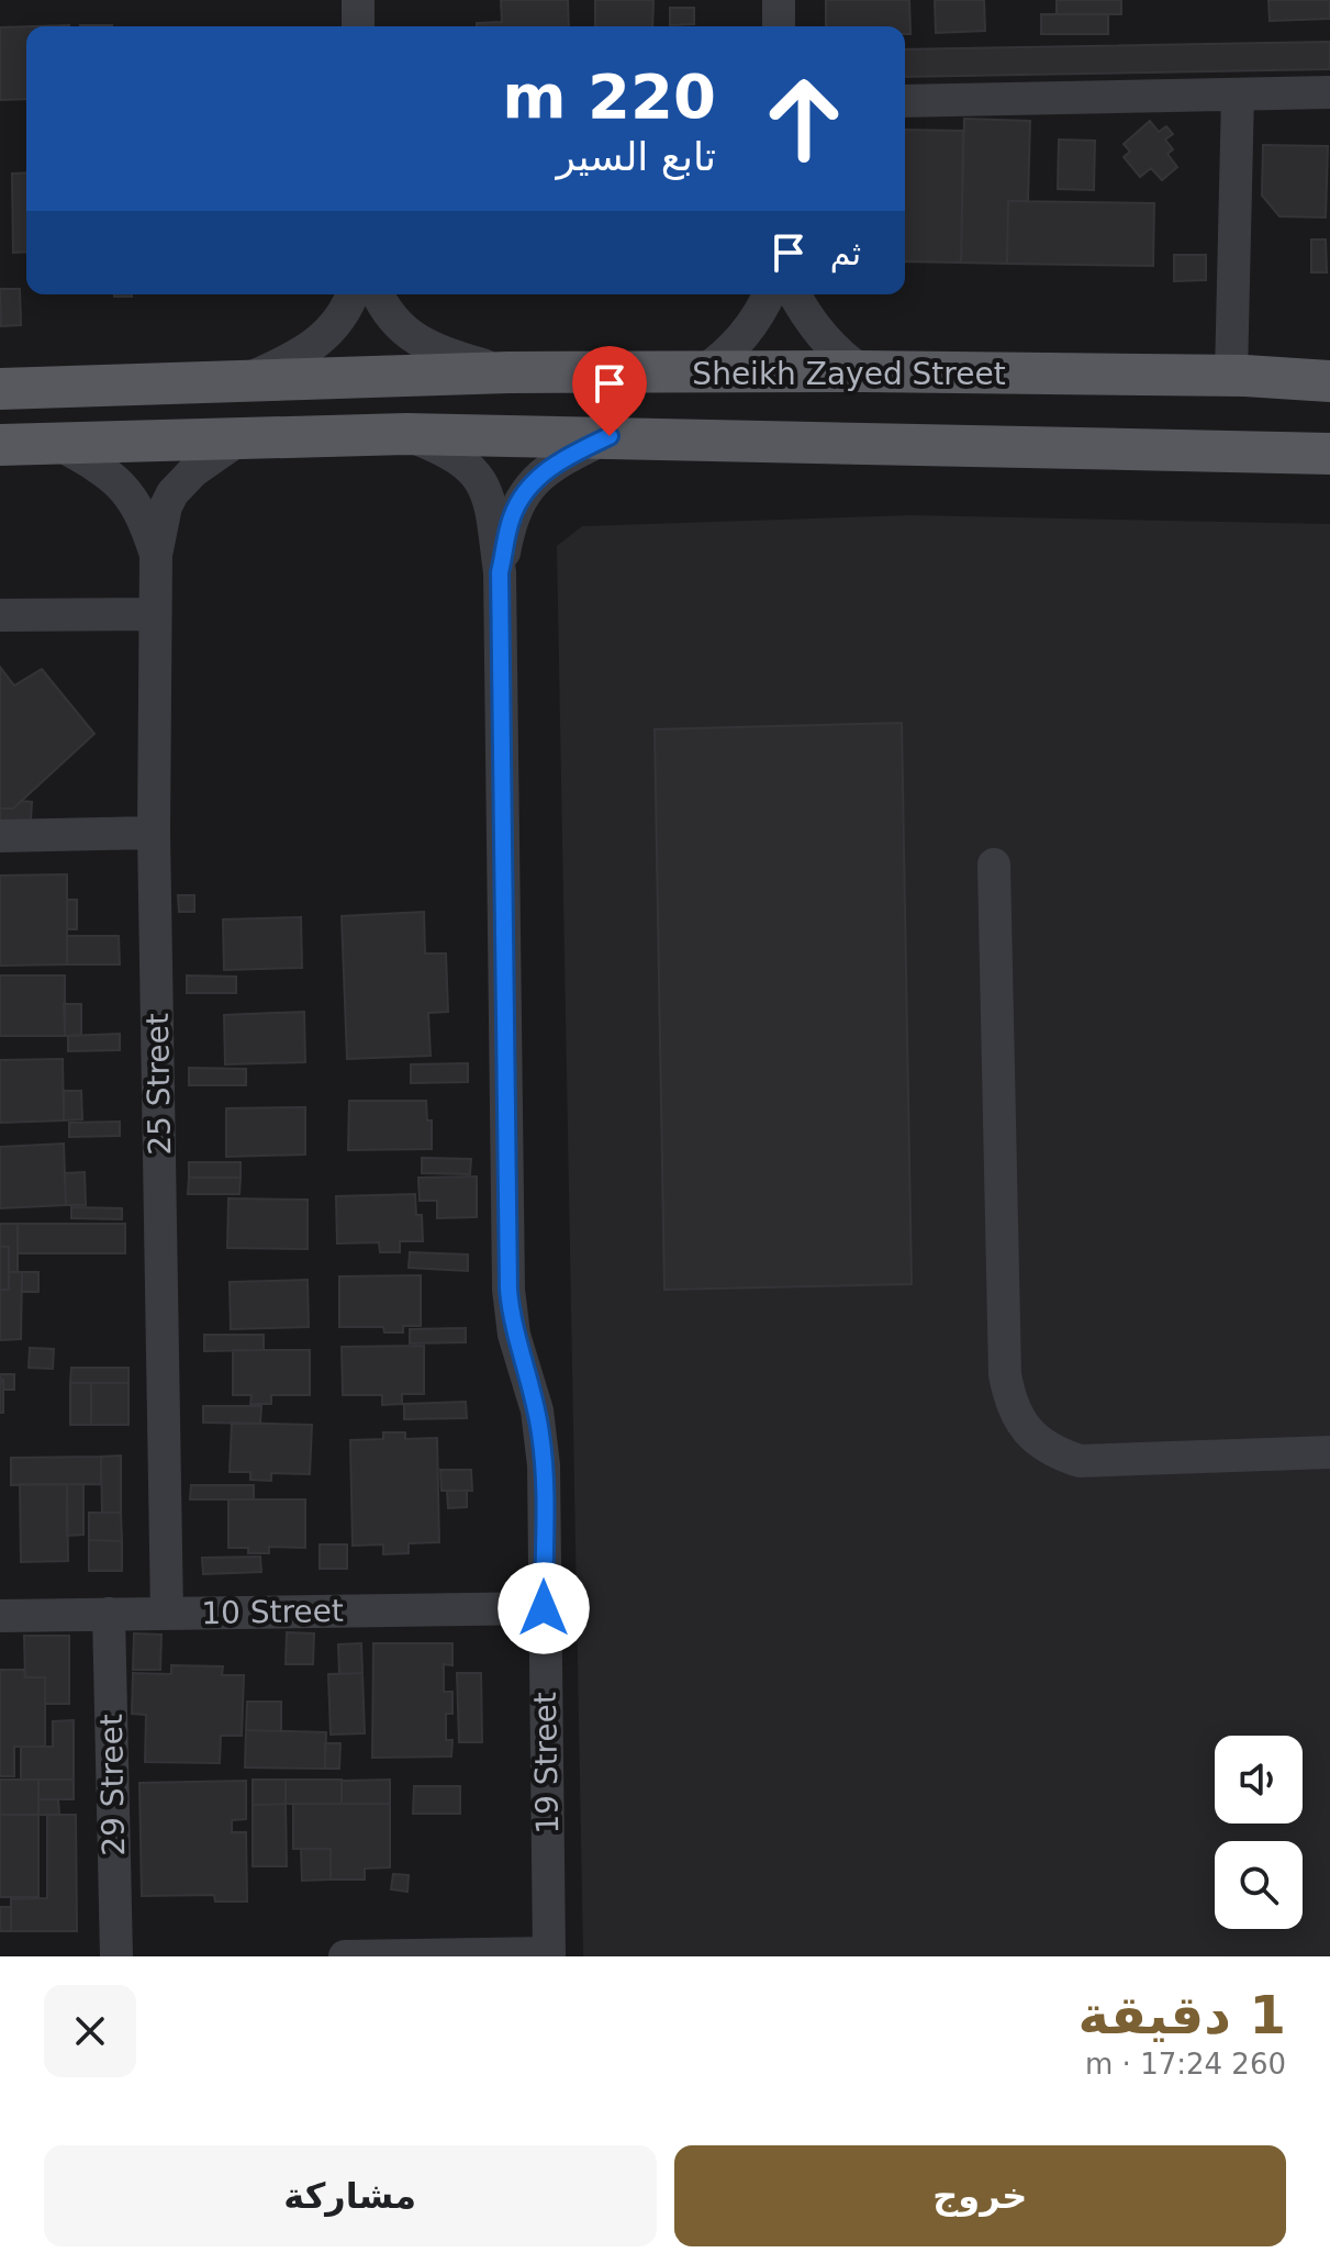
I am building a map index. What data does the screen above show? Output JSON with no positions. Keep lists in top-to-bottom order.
{
  "streets": {
    "main road": ["Sheikh Zayed Street"],
    "street": [
      "25 Street",
      "10 Street",
      "19 Street",
      "29 Street"
    ]
  },
  "crossings": [
    ["25 Street", "10 Street"],
    ["10 Street", "19 Street"],
    ["10 Street", "29 Street"]
  ],
  "page": {
    "turn": ["220 m", "تابع السير"],
    "then": "ثم",
    "heading": ["1 دقيقة", "260 m · 17:24"],
    "buttons": ["خروج", "مشاركة"]
  }
}
